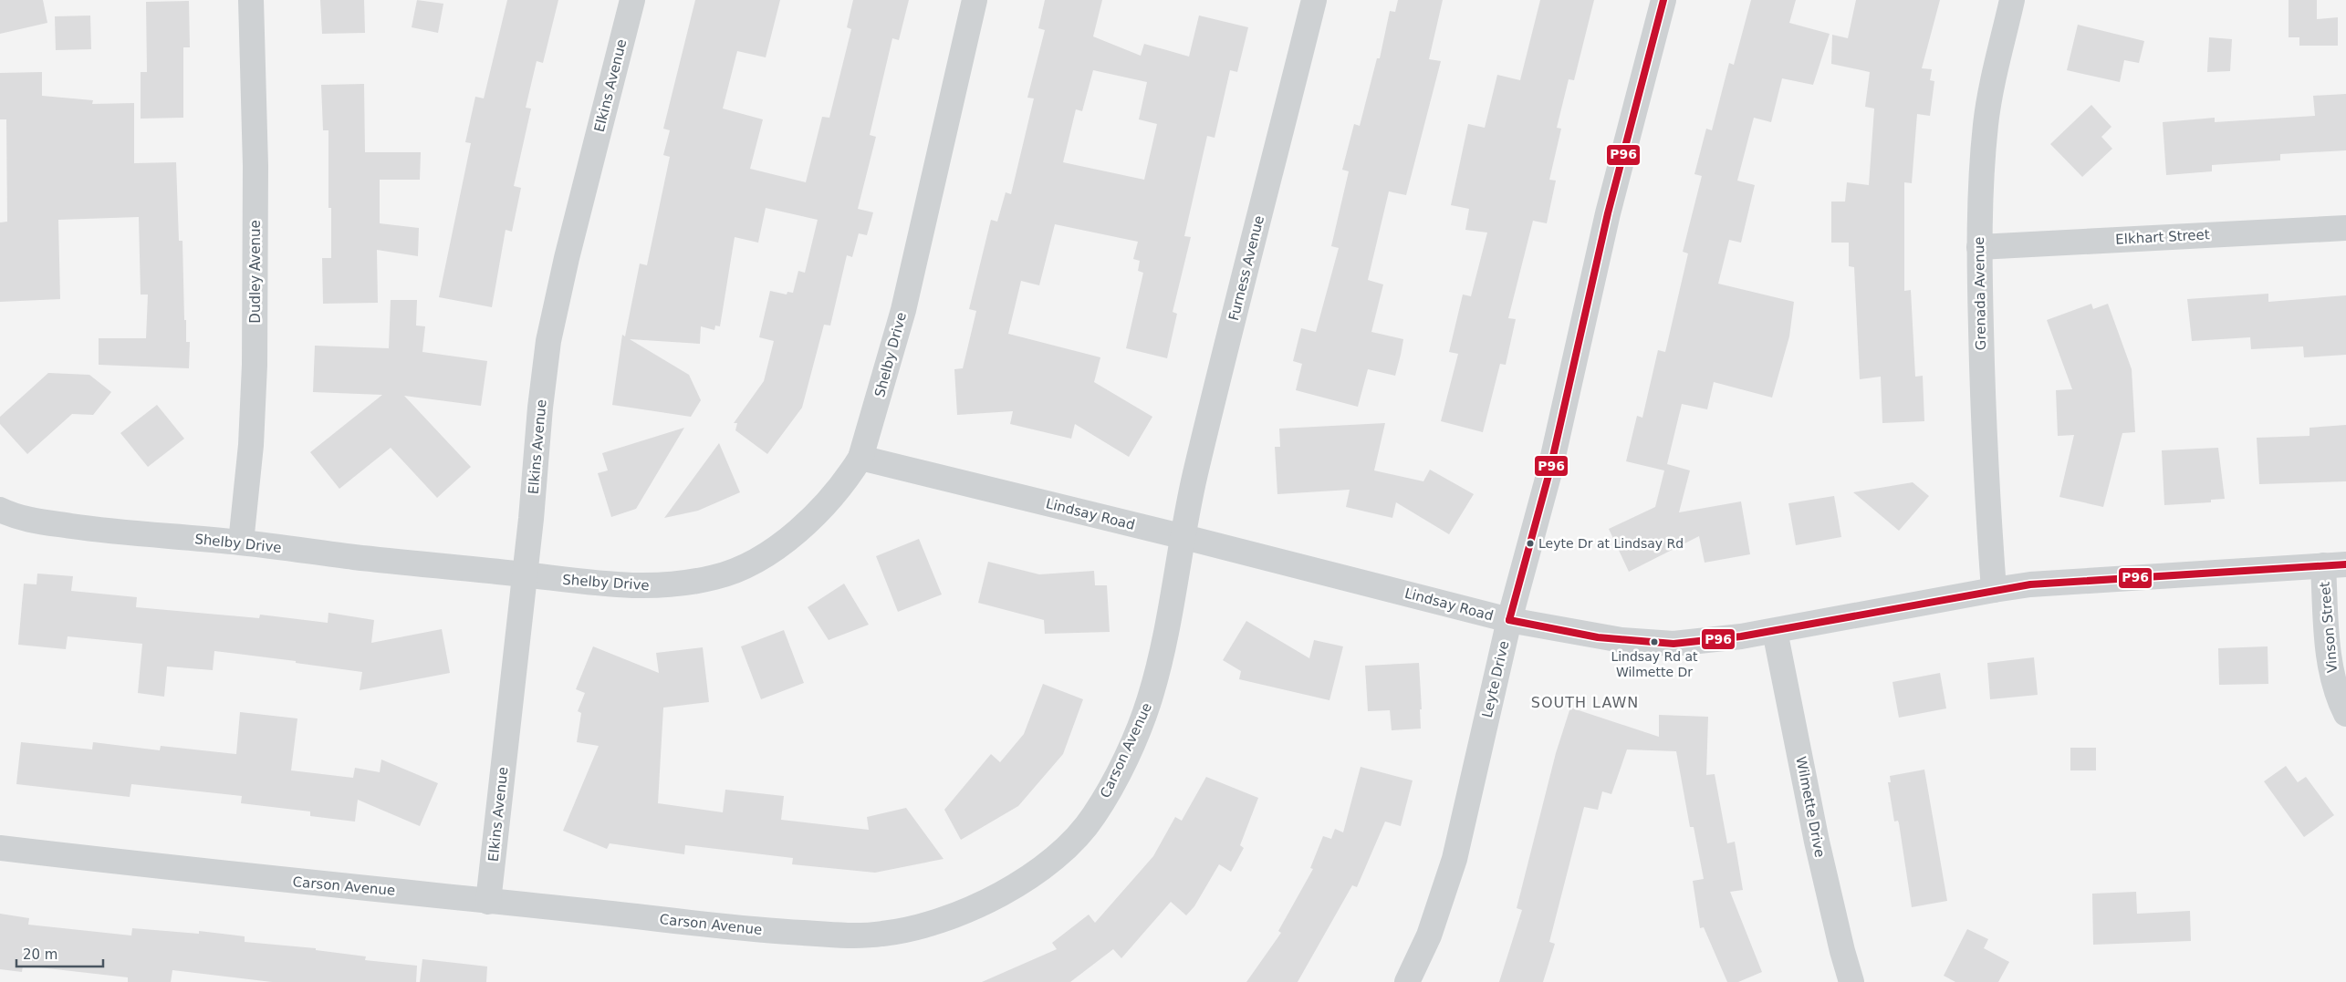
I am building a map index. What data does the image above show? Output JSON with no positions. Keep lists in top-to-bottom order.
{
  "streets": {
    "street": [
      "Elkins Avenue",
      "Elkhart Street",
      "Furness Avenue",
      "Dudley Avenue",
      "Grenada Avenue",
      "Shelby Drive",
      "Lindsay Road",
      "Vinson Street",
      "Leyte Drive",
      "Carson Avenue",
      "Wilmette Drive"
    ]
  },
  "crossings": [
    ["Elkins Avenue", "Shelby Drive"],
    ["Elkins Avenue", "Carson Avenue"],
    ["Elkhart Street", "Grenada Avenue"],
    ["Furness Avenue", "Lindsay Road"],
    ["Furness Avenue", "Carson Avenue"],
    ["Dudley Avenue", "Shelby Drive"],
    ["Grenada Avenue", "Lindsay Road"],
    ["Shelby Drive", "Lindsay Road"],
    ["Lindsay Road", "Vinson Street"],
    ["Lindsay Road", "Leyte Drive"],
    ["Lindsay Road", "Carson Avenue"],
    ["Lindsay Road", "Wilmette Drive"]
  ],
  "districts": ["SOUTH LAWN"],
  "places": ["Leyte Dr at Lindsay Rd", "Lindsay Rd at Wilmette Dr"],
  "lines": ["transit line P96"],
  "scale_bar": "20 m"
}
